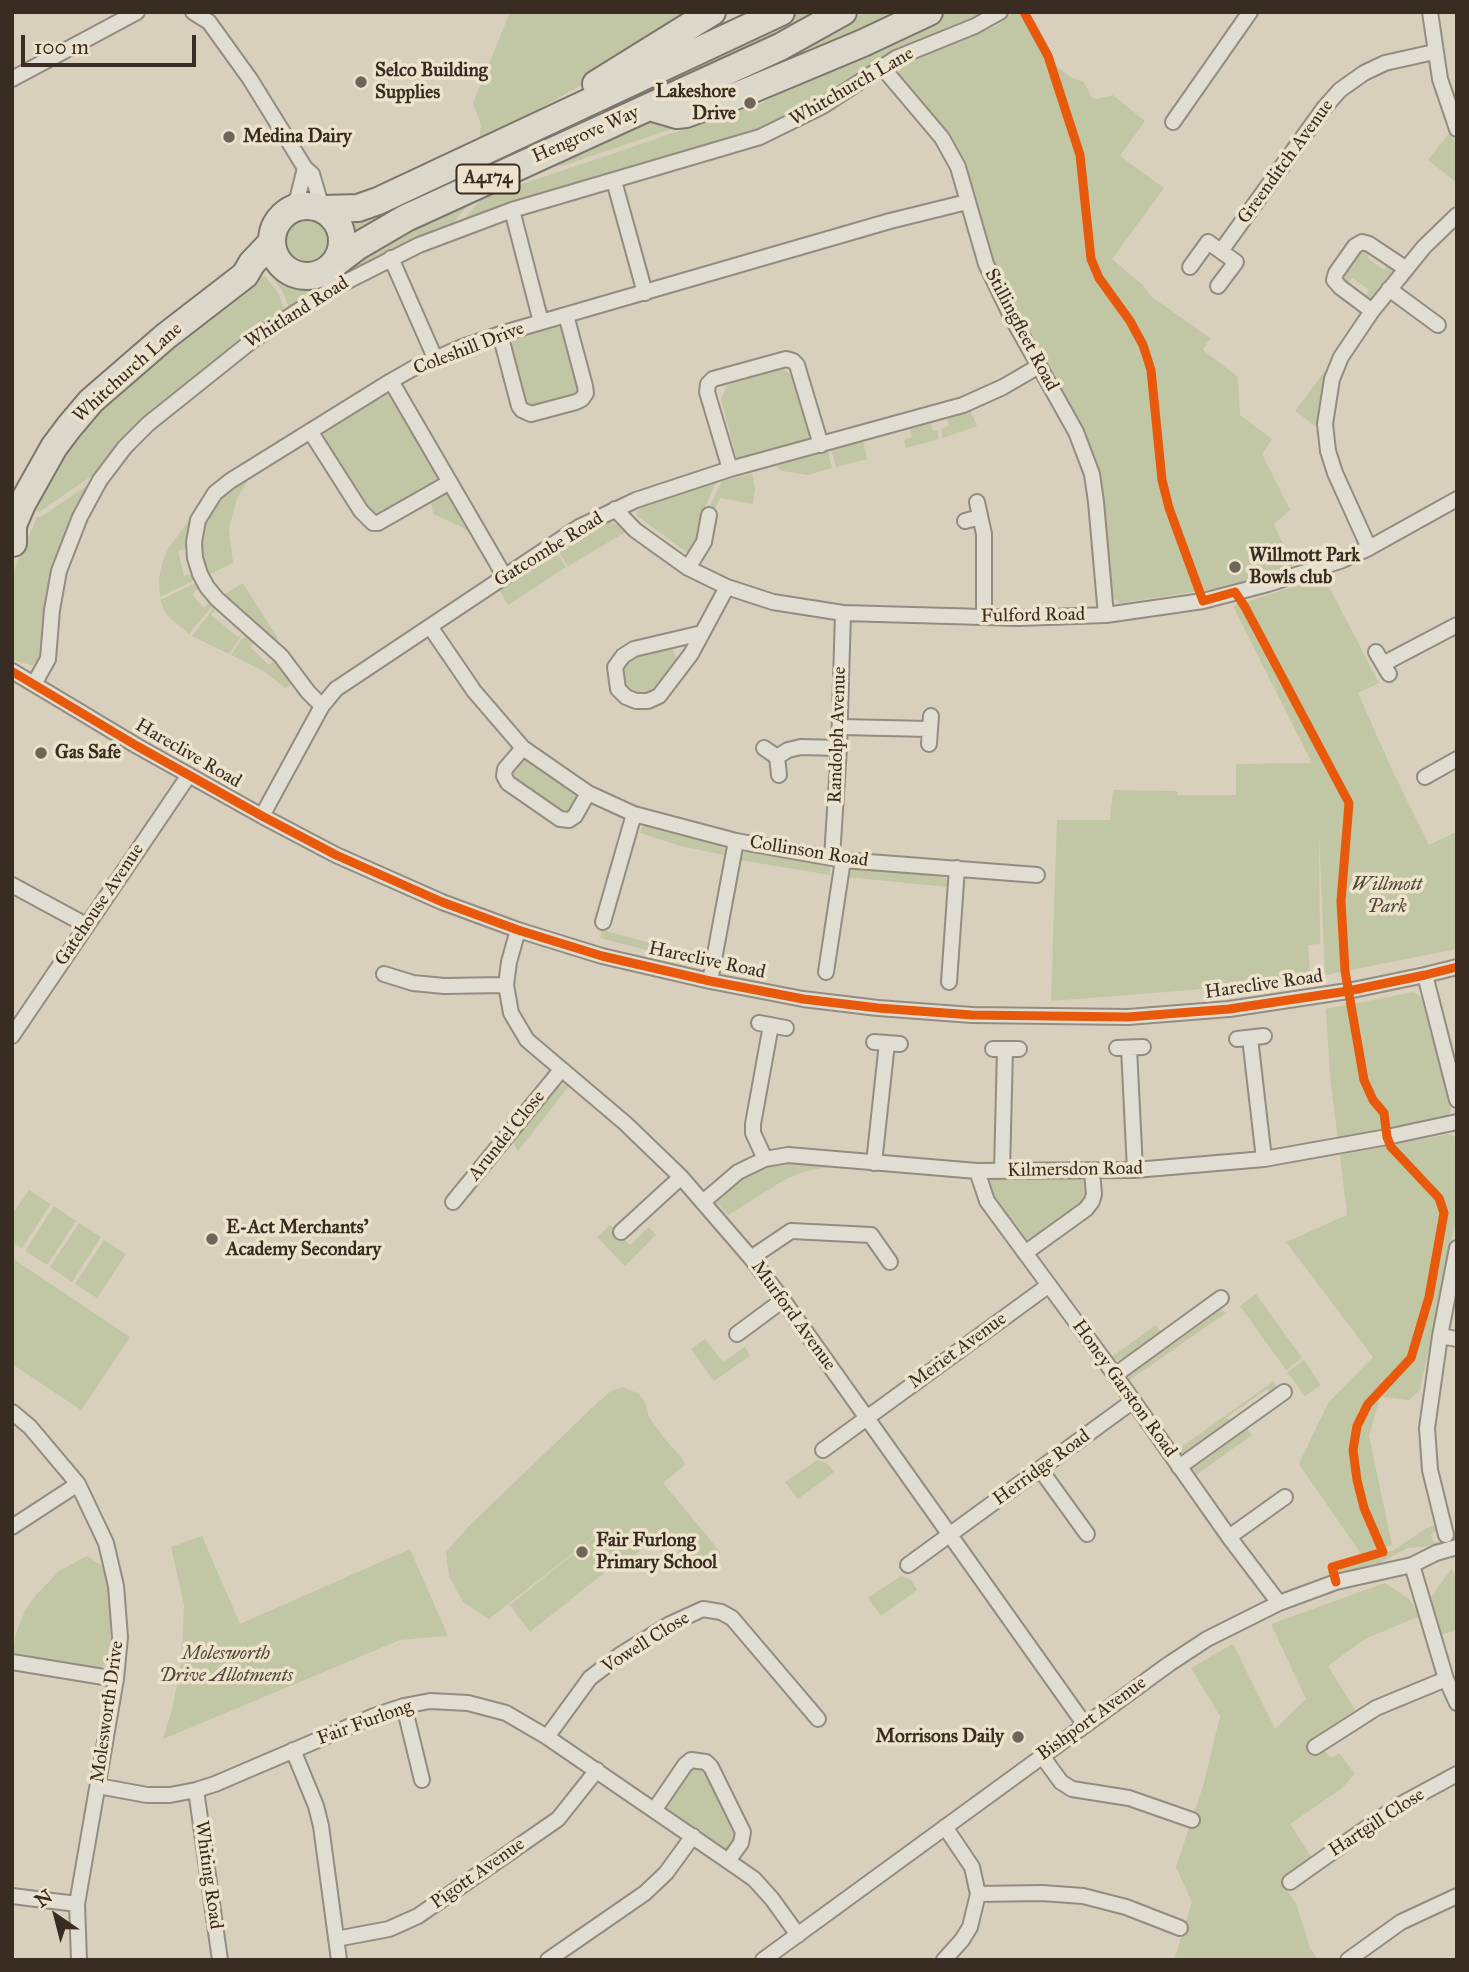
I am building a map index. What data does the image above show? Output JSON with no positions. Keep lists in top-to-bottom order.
{
  "streets": {
    "highway": ["Whitchurch Lane", "Hengrove Way", "A4174"],
    "street": [
      "Greenditch Avenue",
      "Whitland Road",
      "Stillingfleet Road",
      "Coleshill Drive",
      "Gatcombe Road",
      "Fulford Road",
      "Randolph Avenue",
      "Hareclive Road",
      "Collinson Road",
      "Gatehouse Avenue",
      "Arundel Close",
      "Kilmersdon Road",
      "Murford Avenue",
      "Meriet Avenue",
      "Honey Garston Road",
      "Herridge Road",
      "Vowell Close",
      "Molesworth Drive",
      "Bishport Avenue",
      "Fair Furlong",
      "Hartgill Close",
      "Pigott Avenue",
      "Whiting Road"
    ]
  },
  "crossings": [
    ["Whitchurch Lane", "Hengrove Way"],
    ["Whitchurch Lane", "Whitland Road"],
    ["Whitchurch Lane", "Stillingfleet Road"],
    ["Whitland Road", "Hareclive Road"],
    ["Stillingfleet Road", "Coleshill Drive"],
    ["Stillingfleet Road", "Gatcombe Road"],
    ["Stillingfleet Road", "Fulford Road"],
    ["Coleshill Drive", "Gatcombe Road"],
    ["Gatcombe Road", "Fulford Road"],
    ["Gatcombe Road", "Hareclive Road"],
    ["Gatcombe Road", "Collinson Road"],
    ["Fulford Road", "Randolph Avenue"],
    ["Randolph Avenue", "Collinson Road"],
    ["Hareclive Road", "Gatehouse Avenue"],
    ["Hareclive Road", "Murford Avenue"],
    ["Arundel Close", "Murford Avenue"],
    ["Kilmersdon Road", "Murford Avenue"],
    ["Kilmersdon Road", "Honey Garston Road"],
    ["Murford Avenue", "Meriet Avenue"],
    ["Murford Avenue", "Herridge Road"],
    ["Murford Avenue", "Bishport Avenue"],
    ["Meriet Avenue", "Honey Garston Road"],
    ["Honey Garston Road", "Herridge Road"],
    ["Honey Garston Road", "Bishport Avenue"],
    ["Vowell Close", "Fair Furlong"],
    ["Molesworth Drive", "Fair Furlong"],
    ["Bishport Avenue", "Fair Furlong"],
    ["Fair Furlong", "Pigott Avenue"],
    ["Fair Furlong", "Whiting Road"]
  ],
  "parks": ["Willmott Park", "Molesworth Drive Allotments"],
  "places": [
    "Selco Building Supplies",
    "Lakeshore Drive",
    "Medina Dairy",
    "Willmott Park Bowls club",
    "Gas Safe",
    "E-Act Merchants' Academy Secondary",
    "Fair Furlong Primary School",
    "Morrisons Daily"
  ],
  "scale_bar": "100 m",
  "north": "top left"
}
